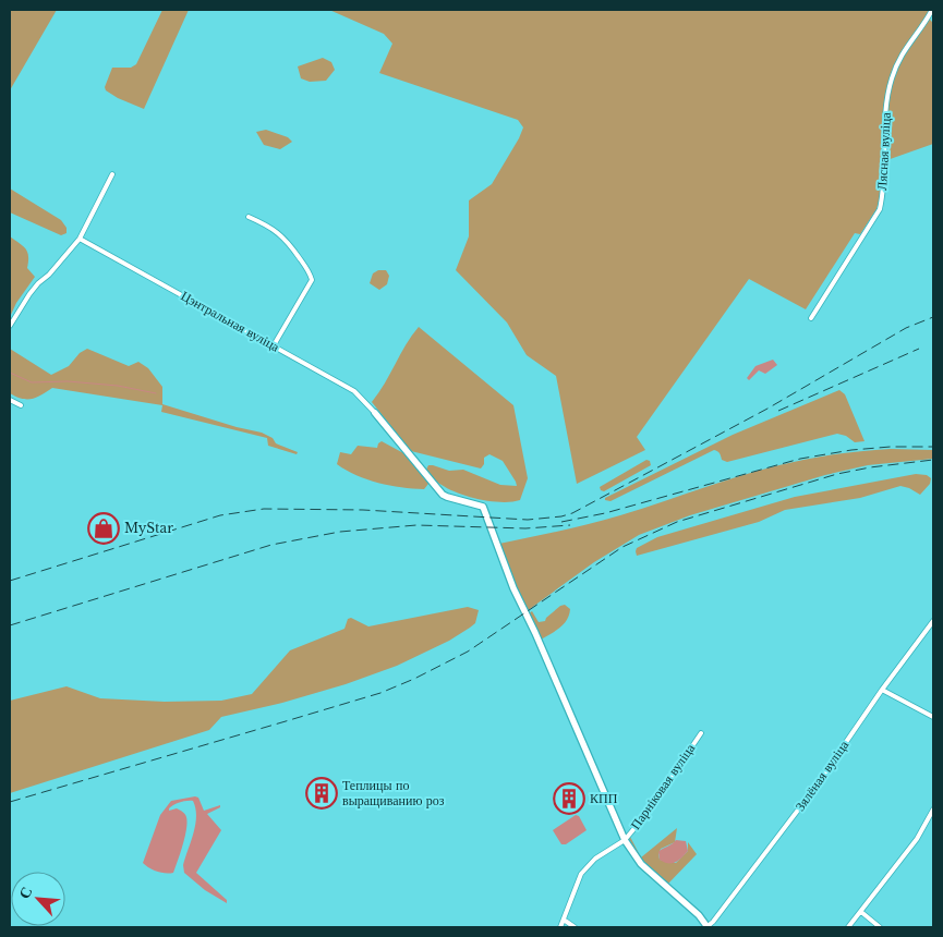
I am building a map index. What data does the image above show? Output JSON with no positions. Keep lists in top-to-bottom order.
{
  "streets": {
    "street": [
      "Лясная вуліца",
      "Цэнтральная вуліца",
      "Зялёная вуліца",
      "Парніковая вуліца"
    ]
  },
  "places": {
    "shop": ["MyStar"],
    "building": ["Теплицы по выращиванию роз", "КПП"]
  },
  "north": "top left"
}
